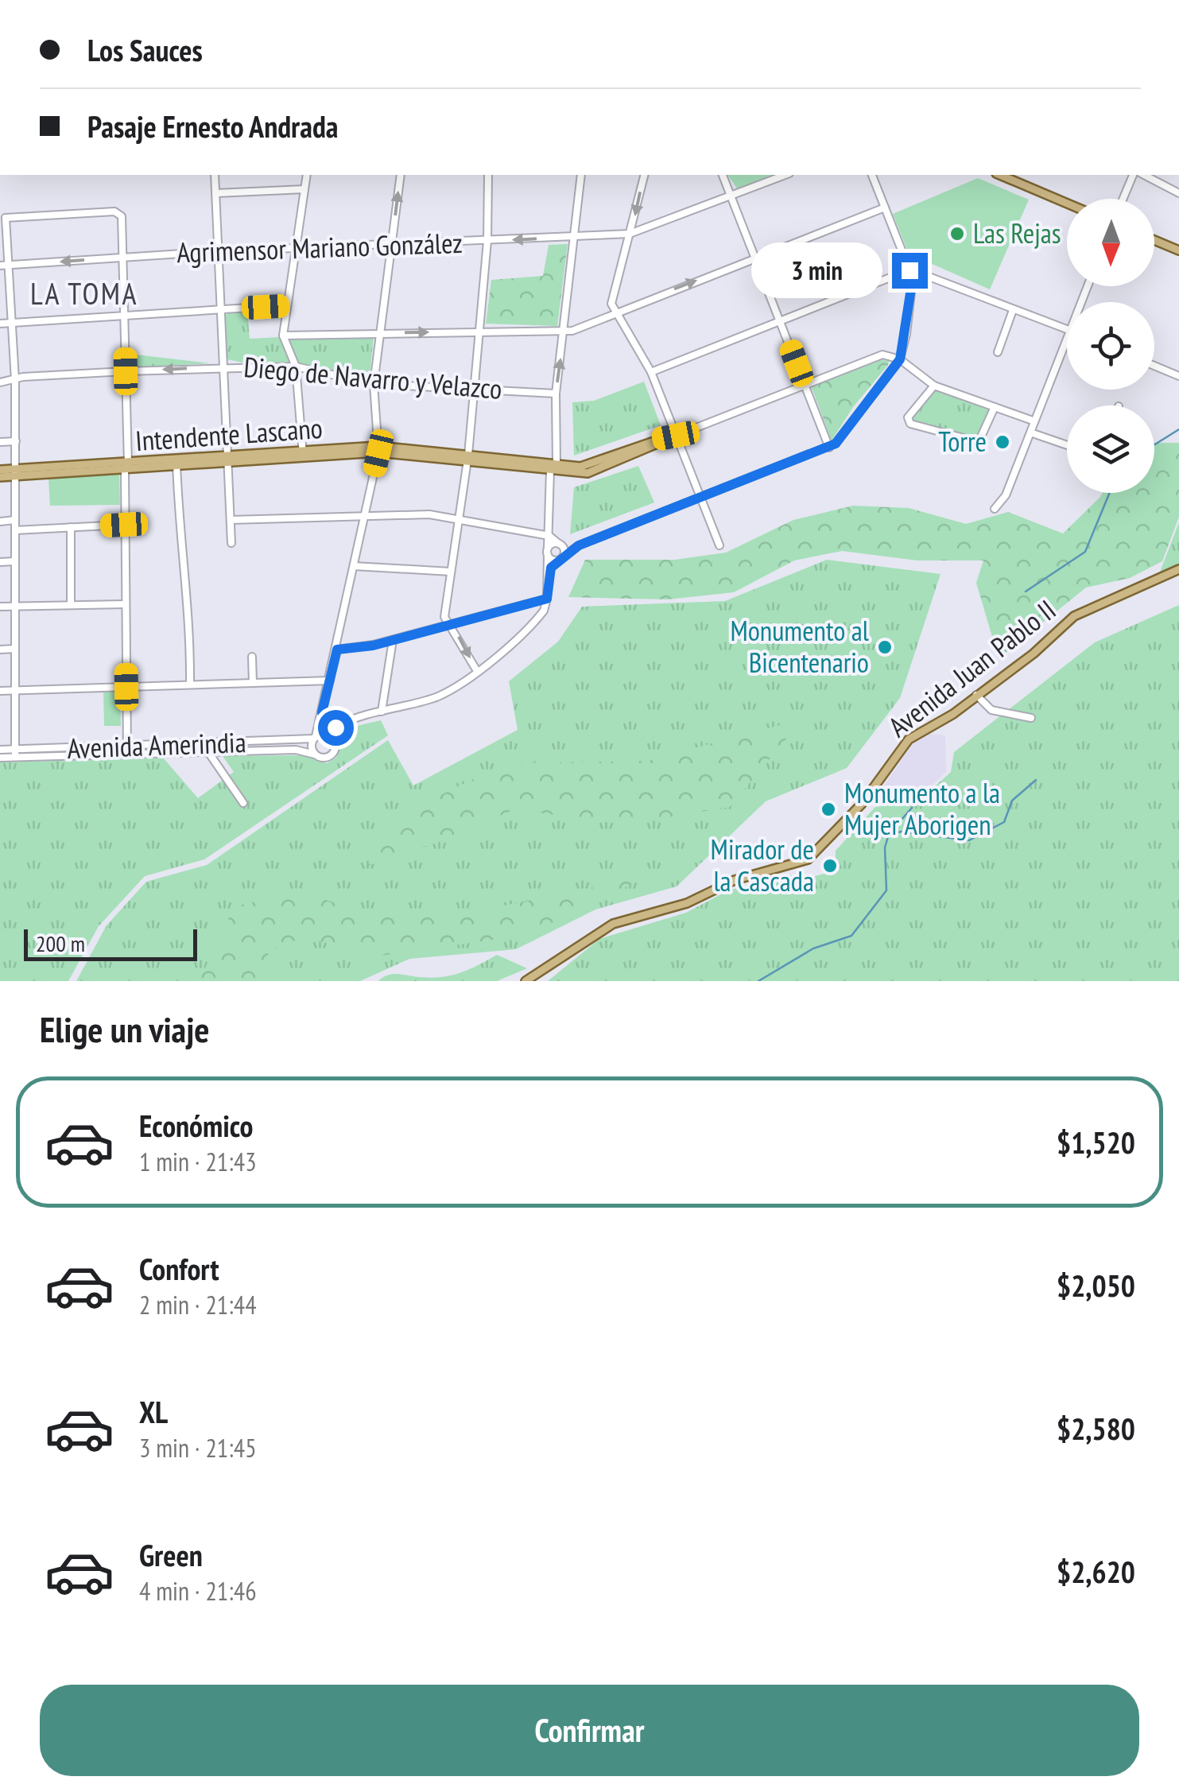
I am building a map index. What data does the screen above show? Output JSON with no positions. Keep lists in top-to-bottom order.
{
  "streets": {
    "main road": ["Intendente Lascano", "Avenida Juan Pablo II"],
    "street": ["Agrimensor Mariano González", "Diego de Navarro y Velazco", "Avenida Amerindia"]
  },
  "districts": ["LA TOMA"],
  "places": [
    "Las Rejas",
    "Torre",
    "Monumento al Bicentenario",
    "Monumento a la Mujer Aborigen",
    "Mirador de la Cascada"
  ],
  "scale_bar": "200 m",
  "north": "bottom",
  "page": {
    "banner": ["Los Sauces", "Pasaje Ernesto Andrada"],
    "bubble": "3 min",
    "scale": "200 m",
    "heading": "Elige un viaje",
    "list": [
      {
        "name": "Económico",
        "note": "1 min · 21:43",
        "value": "$1,520"
      },
      {
        "name": "Confort",
        "note": "2 min · 21:44",
        "value": "$2,050"
      },
      {
        "name": "XL",
        "note": "3 min · 21:45",
        "value": "$2,580"
      },
      {
        "name": "Green",
        "note": "4 min · 21:46",
        "value": "$2,620"
      }
    ],
    "buttons": "Confirmar"
  }
}
